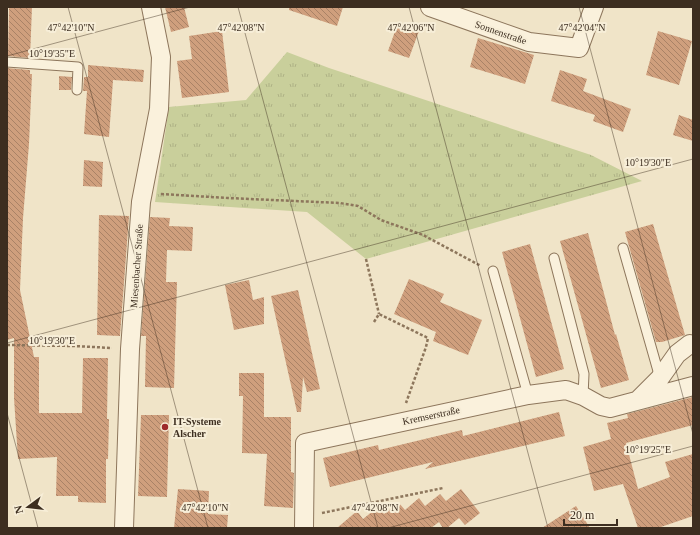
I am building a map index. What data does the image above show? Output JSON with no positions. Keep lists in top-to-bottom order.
{
  "streets": {
    "street": ["Sonnenstraße", "Miesenbacher Straße", "Kremserstraße"]
  },
  "places": ["IT-Systeme Alscher"],
  "scale_bar": "20 m",
  "north": "left",
  "coordinates": [
    "47°42'10\"N",
    "47°42'08\"N",
    "47°42'06\"N",
    "47°42'04\"N",
    "10°19'35\"E",
    "10°19'30\"E",
    "10°19'25\"E"
  ]
}
